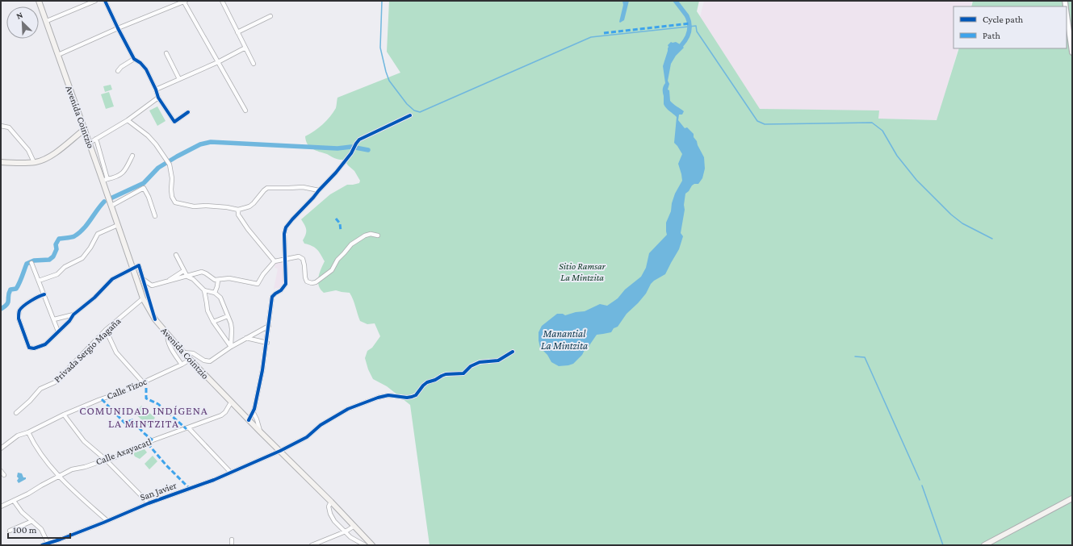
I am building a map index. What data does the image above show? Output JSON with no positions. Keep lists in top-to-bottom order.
{
  "streets": {
    "main road": ["Avenida Cointzio"],
    "street": [
      "Privada Sergio Magaña",
      "Calle Tizoc",
      "Calle Axayacatl",
      "San Javier"
    ]
  },
  "crossings": [
    ["Avenida Cointzio", "Privada Sergio Magaña"],
    ["Avenida Cointzio", "Calle Tizoc"],
    ["Avenida Cointzio", "Calle Axayacatl"],
    ["Avenida Cointzio", "San Javier"]
  ],
  "districts": ["COMUNIDAD INDÍGENA LA MINTZITA"],
  "water": ["Manantial La Mintzita"],
  "parks": ["Sitio Ramsar La Mintzita"],
  "legend": ["Cycle path", "Path"],
  "scale_bar": "100 m",
  "north": "top left"
}
